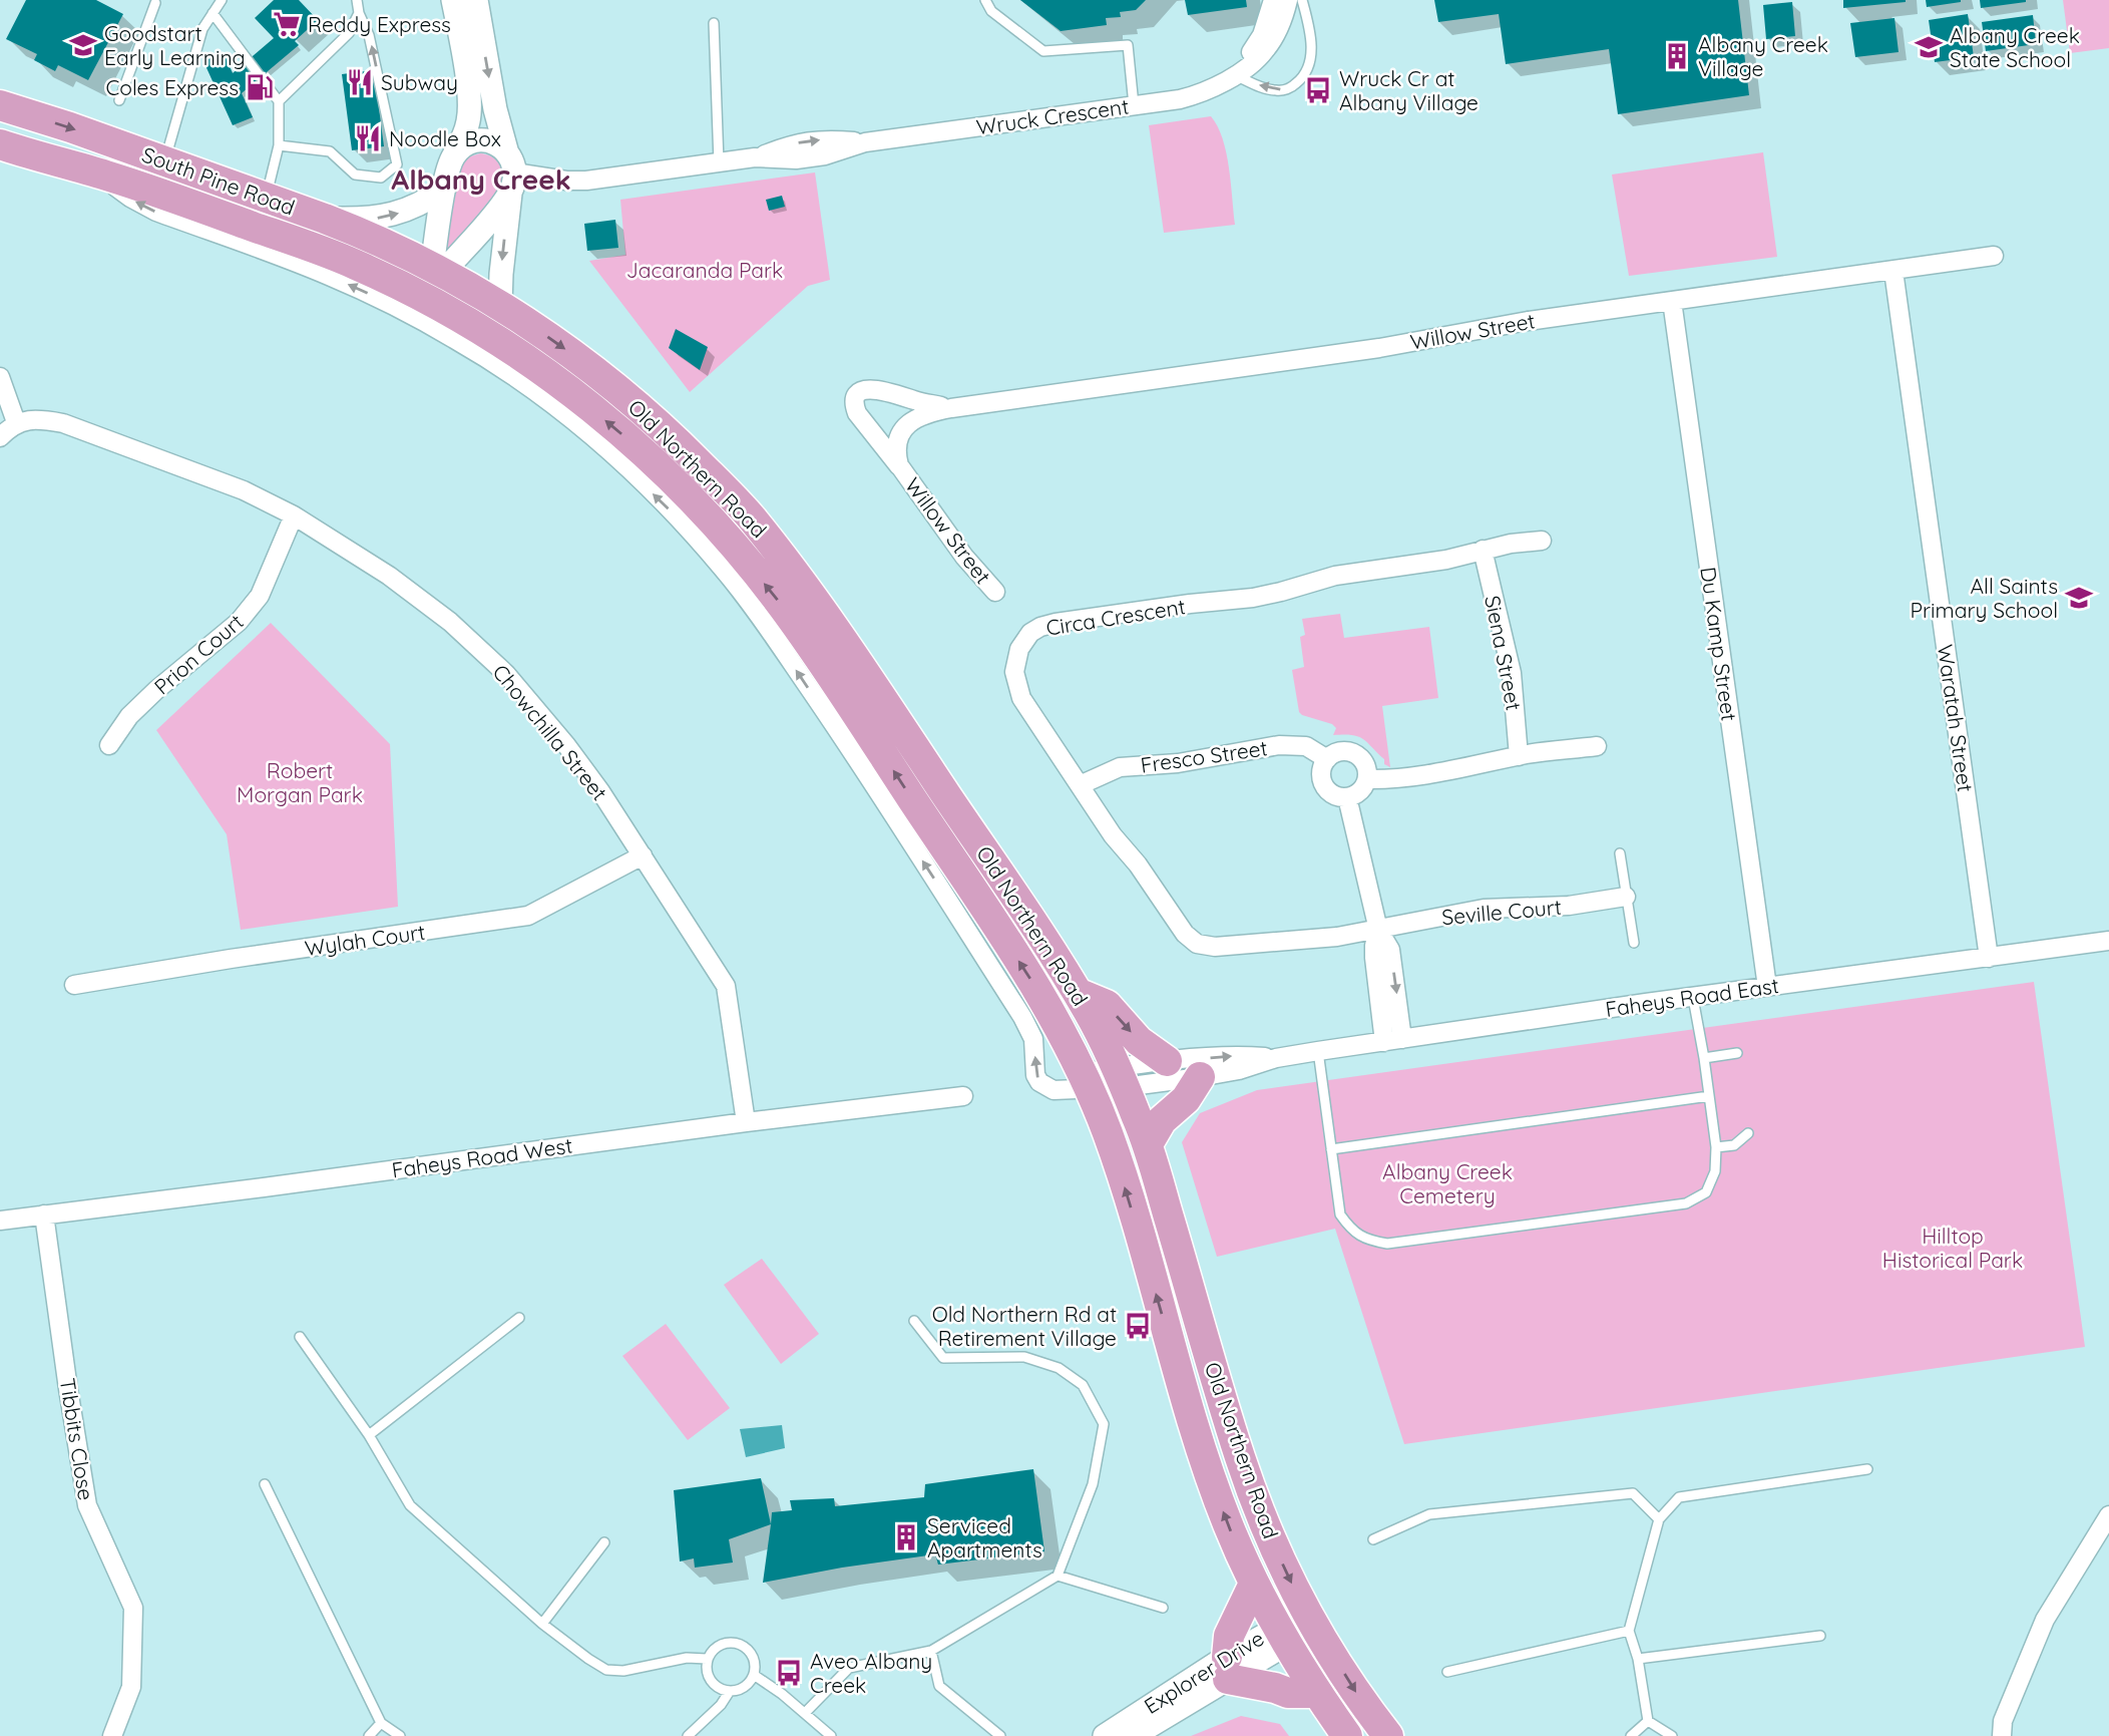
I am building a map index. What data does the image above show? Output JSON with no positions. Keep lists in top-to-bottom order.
{
  "streets": {
    "highway": ["South Pine Road", "Old Northern Road"],
    "street": [
      "Wruck Crescent",
      "Willow Street",
      "Circa Crescent",
      "Du Kamp Street",
      "Siena Street",
      "Prion Court",
      "Waratah Street",
      "Chowchilla Street",
      "Fresco Street",
      "Seville Court",
      "Wylah Court",
      "Faheys Road East",
      "Faheys Road West",
      "Tibbits Close",
      "Explorer Drive"
    ]
  },
  "crossings": [
    ["South Pine Road", "Old Northern Road"],
    ["Willow Street", "Du Kamp Street"],
    ["Willow Street", "Waratah Street"],
    ["Old Northern Road", "Faheys Road East"],
    ["Old Northern Road", "Explorer Drive"],
    ["Circa Crescent", "Siena Street"],
    ["Circa Crescent", "Fresco Street"],
    ["Circa Crescent", "Seville Court"],
    ["Du Kamp Street", "Faheys Road East"],
    ["Prion Court", "Chowchilla Street"],
    ["Waratah Street", "Faheys Road East"],
    ["Chowchilla Street", "Wylah Court"],
    ["Chowchilla Street", "Faheys Road West"],
    ["Faheys Road West", "Tibbits Close"]
  ],
  "districts": ["Albany Creek"],
  "parks": [
    "Jacaranda Park",
    "Robert Morgan Park",
    "Albany Creek Cemetery",
    "Hilltop Historical Park"
  ],
  "places": {
    "supermarket": ["Reddy Express"],
    "school or university": ["Goodstart Early Learning", "Albany Creek State School", "All Saints Primary School"],
    "building": ["Albany Creek Village", "Serviced Apartments"],
    "restaurant": ["Subway", "Noodle Box"],
    "fuel station": ["Coles Express"],
    "bus stop": ["Wruck Cr at Albany Village", "Old Northern Rd at Retirement Village", "Aveo Albany Creek"]
  }
}
